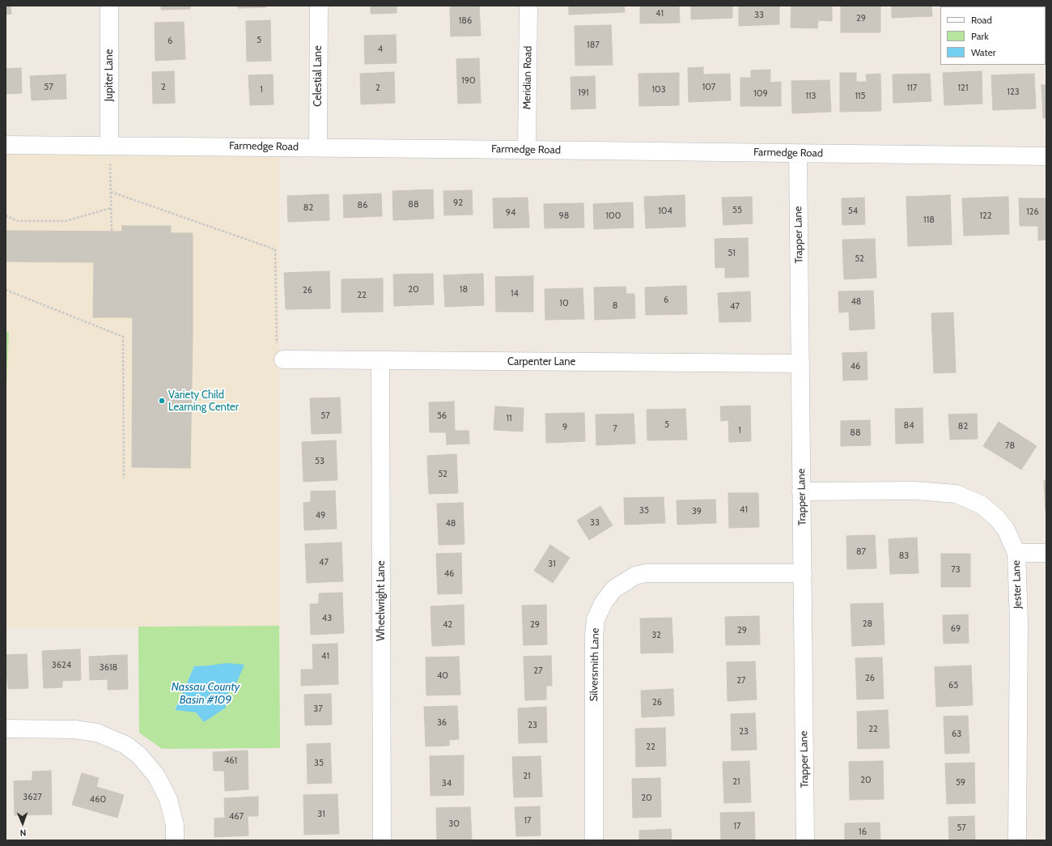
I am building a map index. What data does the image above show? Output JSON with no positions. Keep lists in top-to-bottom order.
{
  "streets": {
    "street": [
      "Jupiter Lane",
      "Celestial Lane",
      "Meridian Road",
      "Farmedge Road",
      "Trapper Lane",
      "Carpenter Lane",
      "Jester Lane",
      "Wheelwright Lane",
      "Silversmith Lane"
    ]
  },
  "crossings": [
    ["Jupiter Lane", "Farmedge Road"],
    ["Celestial Lane", "Farmedge Road"],
    ["Meridian Road", "Farmedge Road"],
    ["Farmedge Road", "Trapper Lane"],
    ["Trapper Lane", "Carpenter Lane"],
    ["Trapper Lane", "Jester Lane"],
    ["Trapper Lane", "Silversmith Lane"],
    ["Carpenter Lane", "Wheelwright Lane"]
  ],
  "water": ["Nassau County Basin #109"],
  "places": ["Variety Child Learning Center"],
  "house_numbers": [
    "41",
    "33",
    "29",
    "186",
    "5",
    "6",
    "187",
    "4",
    "190",
    "57",
    "2",
    "107",
    "2",
    "117",
    "121",
    "1",
    "103",
    "123",
    "191",
    "109",
    "113",
    "115",
    "92",
    "88",
    "86",
    "82",
    "55",
    "104",
    "54",
    "126",
    "94",
    "98",
    "100",
    "122",
    "118",
    "51",
    "52",
    "20",
    "18",
    "26",
    "14",
    "22",
    "6",
    "48",
    "10",
    "8",
    "47",
    "46",
    "57",
    "56",
    "11",
    "5",
    "84",
    "82",
    "9",
    "7",
    "1",
    "88",
    "78",
    "53",
    "52",
    "41",
    "35",
    "39",
    "49",
    "33",
    "48",
    "87",
    "83",
    "47",
    "31",
    "73",
    "46",
    "43",
    "28",
    "42",
    "29",
    "69",
    "29",
    "32",
    "41",
    "3624",
    "3618",
    "27",
    "40",
    "26",
    "27",
    "65",
    "26",
    "37",
    "36",
    "23",
    "22",
    "23",
    "63",
    "22",
    "461",
    "35",
    "21",
    "20",
    "21",
    "59",
    "34",
    "3627",
    "20",
    "460",
    "31",
    "467",
    "17",
    "30",
    "17",
    "57",
    "16"
  ],
  "legend": ["Road", "Park", "Water"],
  "north": "bottom"
}
